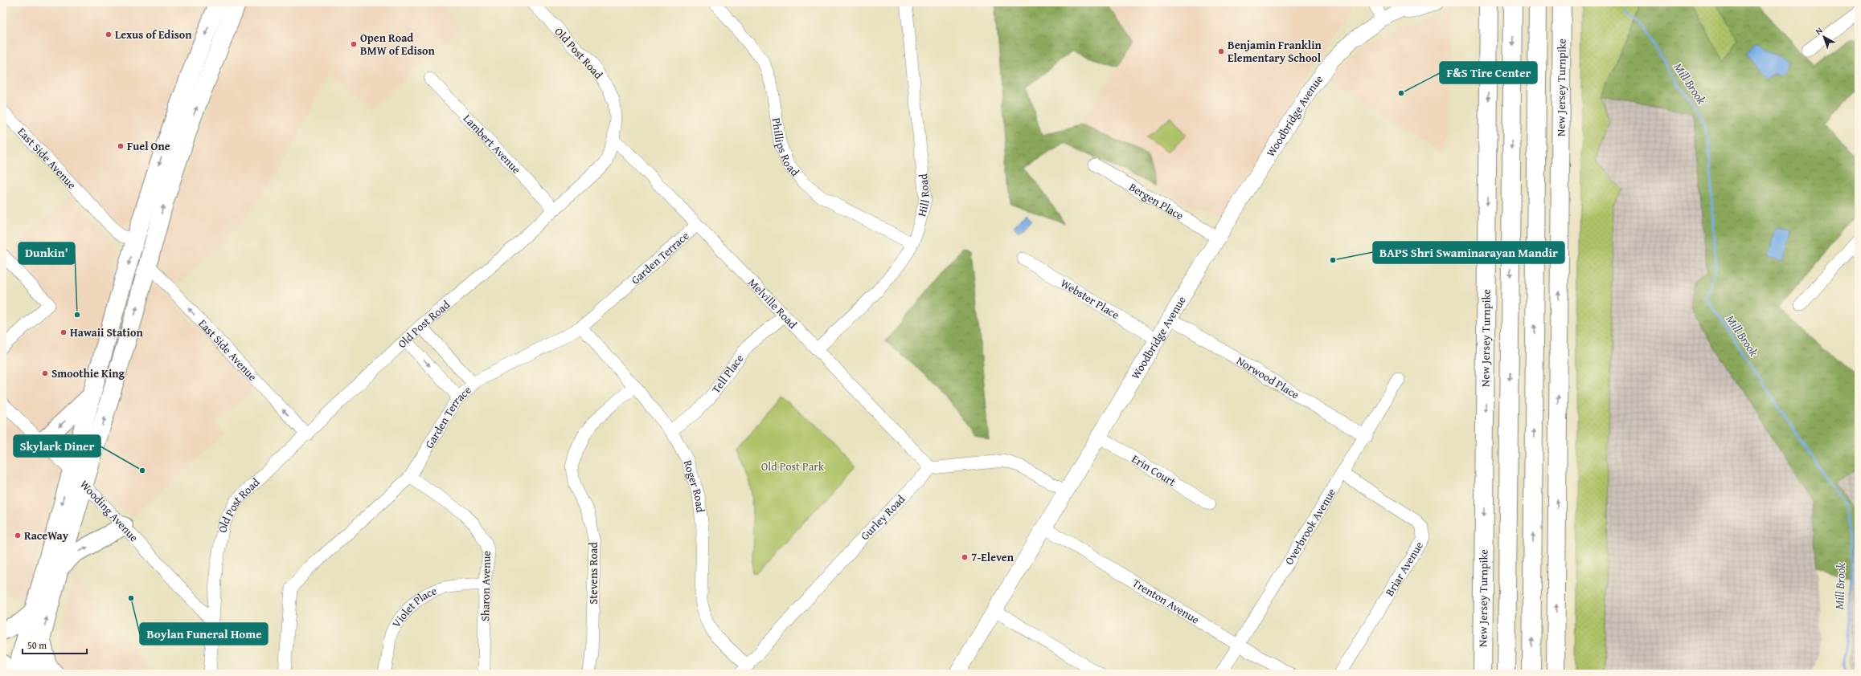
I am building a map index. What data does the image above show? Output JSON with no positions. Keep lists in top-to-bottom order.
{
  "streets": {
    "highway": ["New Jersey Turnpike"],
    "main road": ["Woodbridge Avenue"],
    "street": [
      "Old Post Road",
      "Lambert Avenue",
      "Phillips Road",
      "East Side Avenue",
      "Hill Road",
      "Bergen Place",
      "Garden Terrace",
      "Webster Place",
      "Melville Road",
      "Tell Place",
      "Norwood Place",
      "Erin Court",
      "Roger Road",
      "Wooding Avenue",
      "Gurley Road",
      "Overbrook Avenue",
      "Briar Avenue",
      "Stevens Road",
      "Sharon Avenue",
      "Trenton Avenue",
      "Violet Place"
    ]
  },
  "crossings": [
    ["Old Post Road", "Lambert Avenue"],
    ["Old Post Road", "East Side Avenue"],
    ["Old Post Road", "Melville Road"],
    ["Old Post Road", "Wooding Avenue"],
    ["Woodbridge Avenue", "Bergen Place"],
    ["Woodbridge Avenue", "Webster Place"],
    ["Woodbridge Avenue", "Norwood Place"],
    ["Woodbridge Avenue", "Erin Court"],
    ["Woodbridge Avenue", "Trenton Avenue"],
    ["Phillips Road", "Hill Road"],
    ["Hill Road", "Melville Road"],
    ["Garden Terrace", "Melville Road"],
    ["Garden Terrace", "Roger Road"],
    ["Garden Terrace", "Sharon Avenue"],
    ["Melville Road", "Tell Place"],
    ["Melville Road", "Gurley Road"],
    ["Tell Place", "Roger Road"],
    ["Norwood Place", "Overbrook Avenue"],
    ["Roger Road", "Gurley Road"],
    ["Roger Road", "Stevens Road"],
    ["Overbrook Avenue", "Briar Avenue"],
    ["Overbrook Avenue", "Trenton Avenue"],
    ["Sharon Avenue", "Violet Place"]
  ],
  "one_way": ["East Side Avenue"],
  "water": ["Mill Brook"],
  "parks": ["Old Post Park"],
  "places": [
    "Lexus of Edison",
    "Open Road BMW of Edison",
    "Benjamin Franklin Elementary School",
    "F&S Tire Center",
    "Fuel One",
    "BAPS Shri Swaminarayan Mandir",
    "Dunkin'",
    "Hawaii Station",
    "Smoothie King",
    "Skylark Diner",
    "RaceWay",
    "7-Eleven",
    "Boylan Funeral Home"
  ],
  "scale_bar": "50 m",
  "north": "top left"
}
